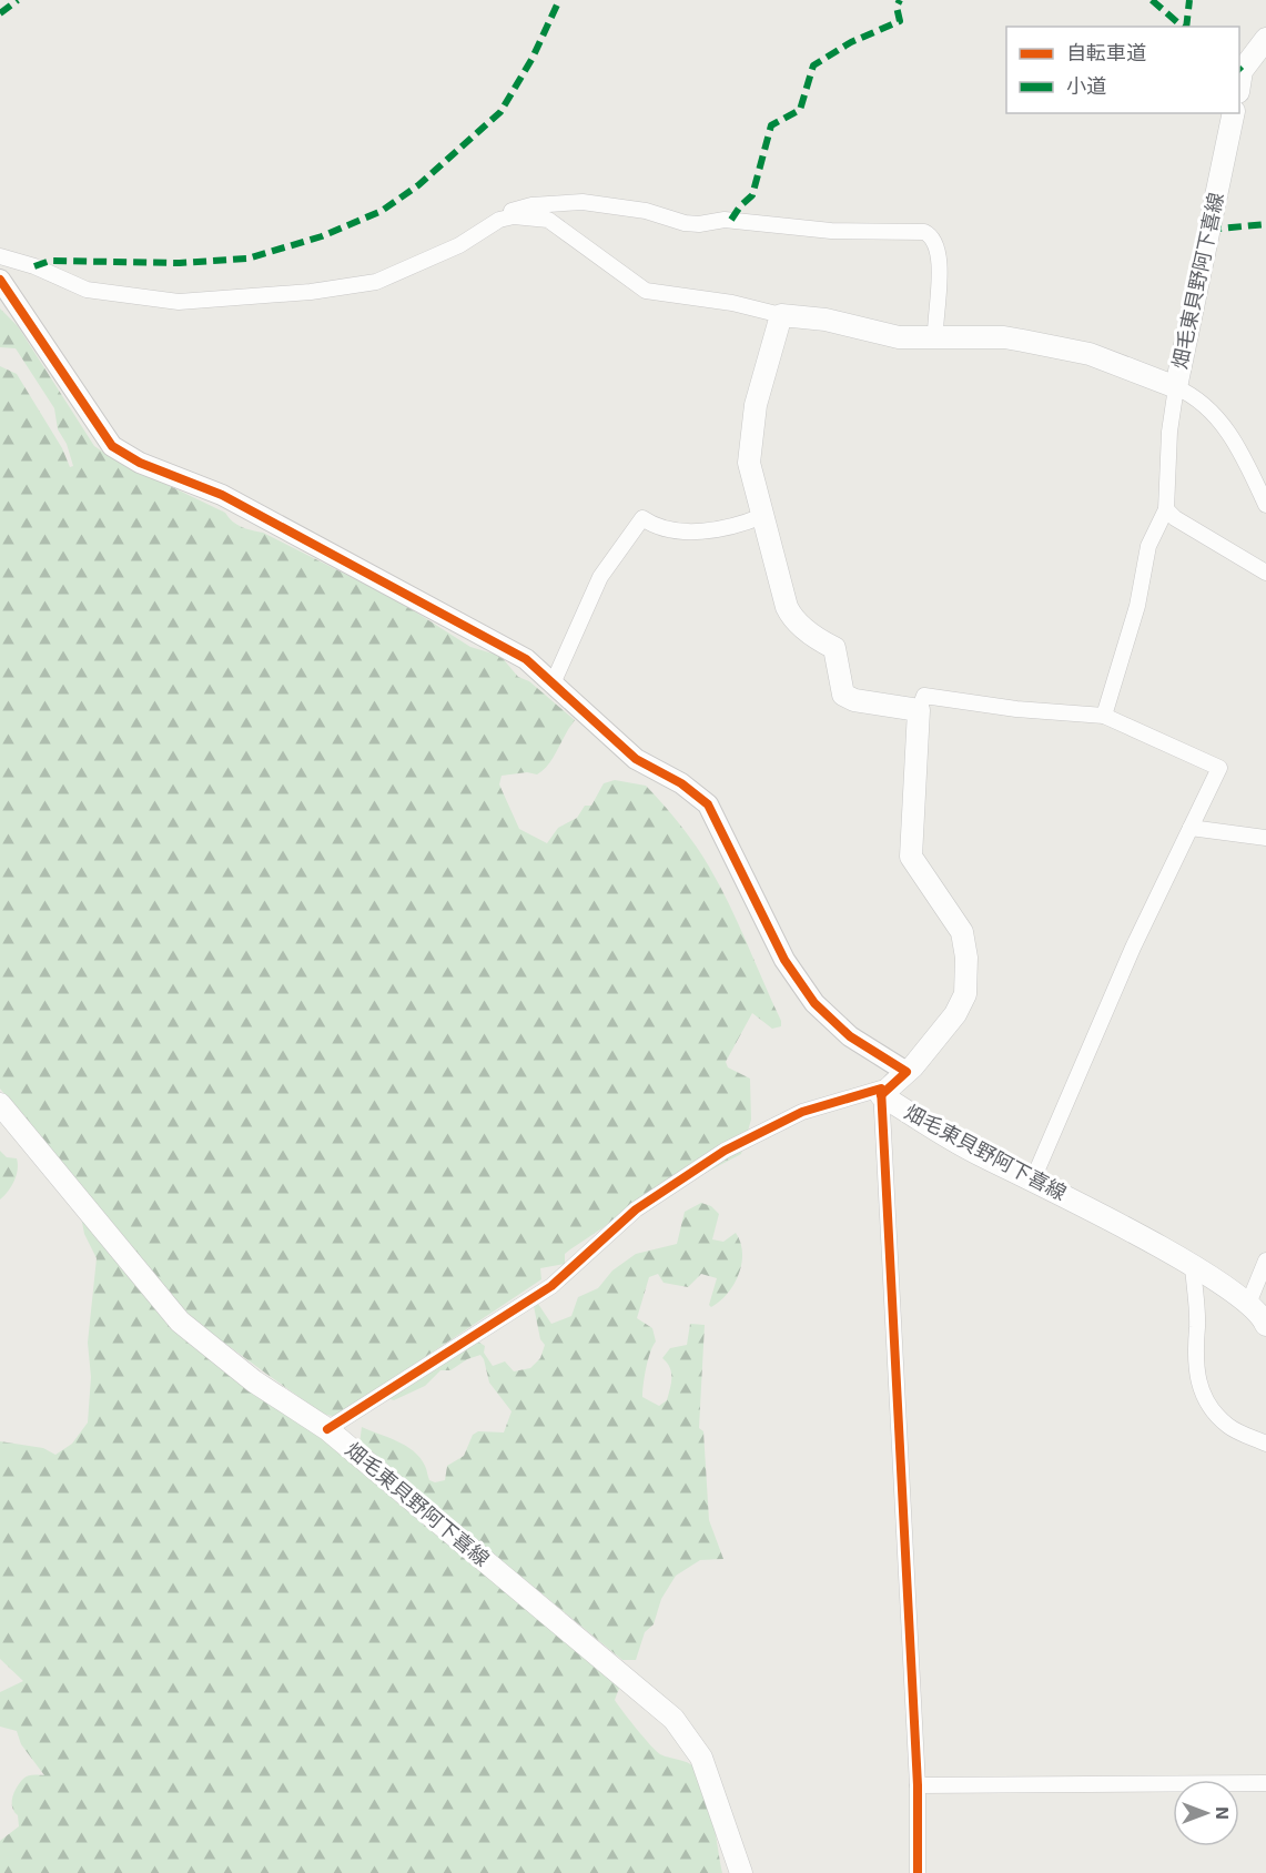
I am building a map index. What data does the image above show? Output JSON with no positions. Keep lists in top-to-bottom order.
{
  "streets": {
    "main road": ["畑毛東貝野阿下喜線"]
  },
  "legend": ["自転車道", "小道"],
  "north": "right"
}
